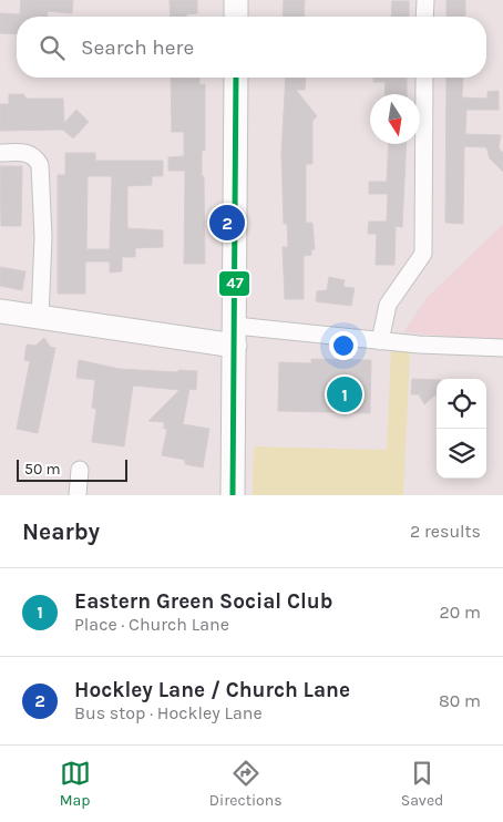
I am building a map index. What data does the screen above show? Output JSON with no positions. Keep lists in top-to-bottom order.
{
  "lines": ["transit line 47"],
  "scale_bar": "50 m",
  "north": "bottom",
  "page": {
    "search": "Search here",
    "pins": ["2", "1"],
    "scale": "50 m",
    "heading": ["Nearby", "2 results"],
    "list": [
      {
        "mark": "1",
        "name": "Eastern Green Social Club",
        "note": "Place · Church Lane",
        "value": "20 m"
      },
      {
        "mark": "2",
        "name": "Hockley Lane / Church Lane",
        "note": "Bus stop · Hockley Lane",
        "value": "80 m"
      }
    ],
    "nav": ["Map", "Directions", "Saved"]
  }
}
